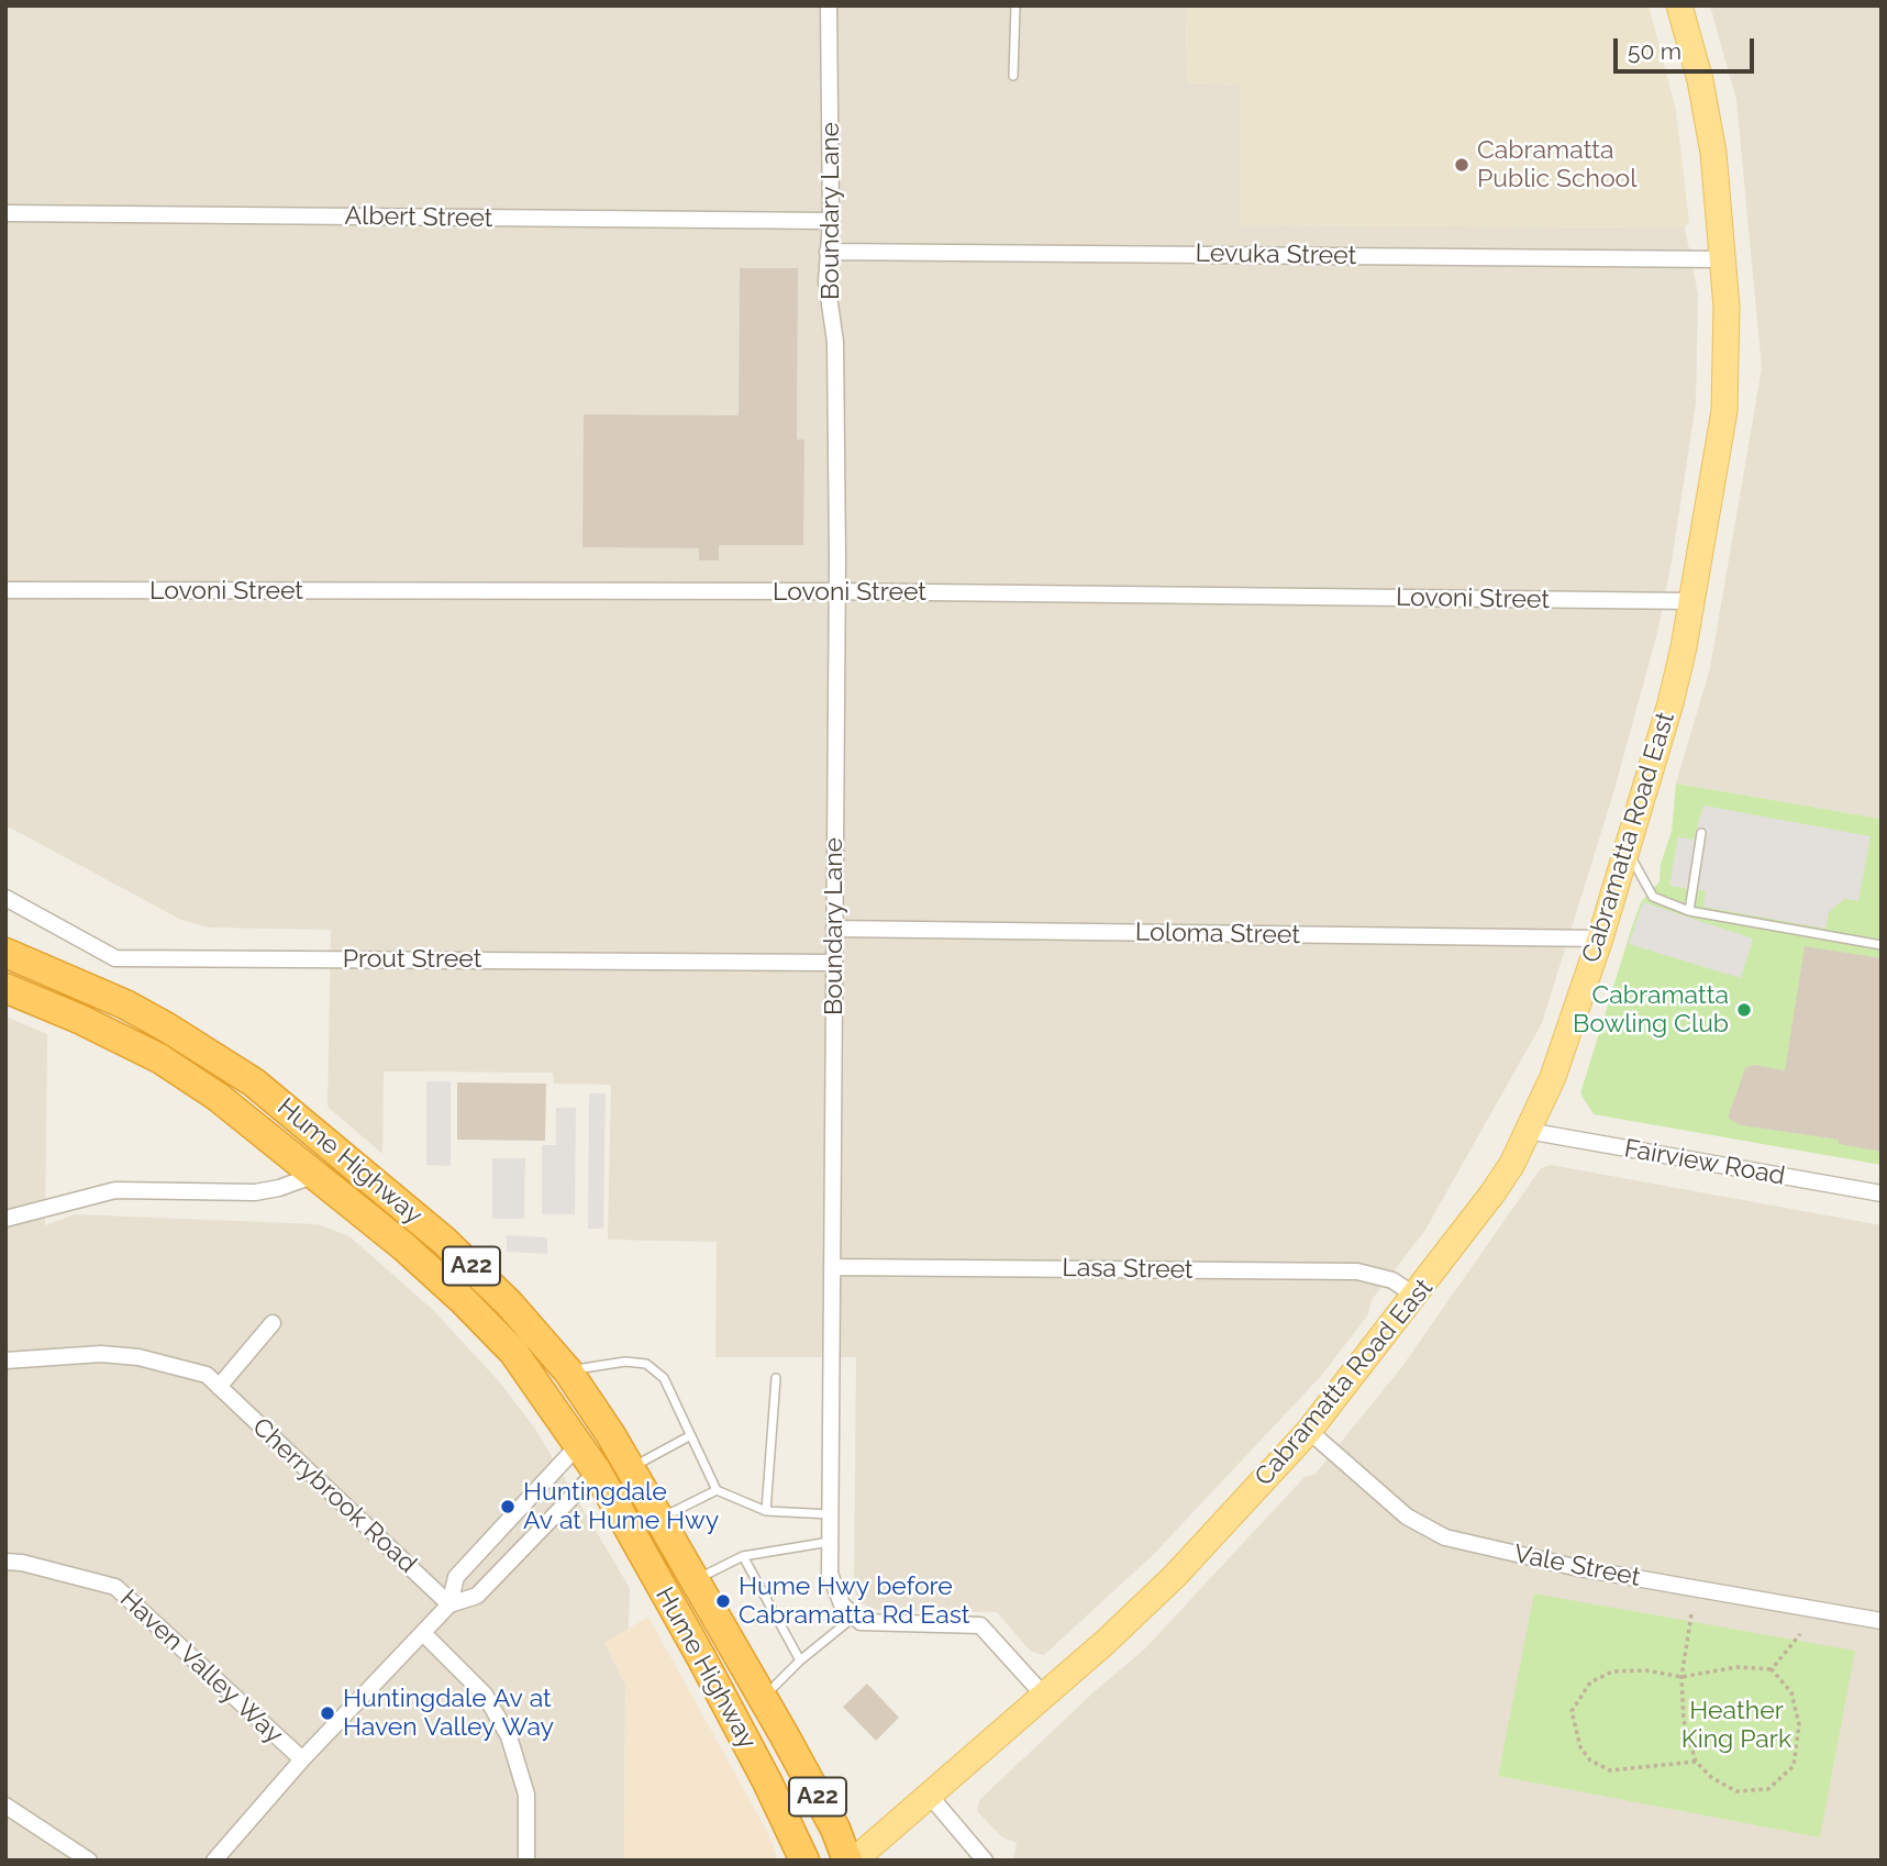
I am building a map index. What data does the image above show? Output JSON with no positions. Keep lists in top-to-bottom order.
{
  "streets": {
    "highway": ["Hume Highway", "A22"],
    "main road": ["Cabramatta Road East"],
    "street": [
      "Boundary Lane",
      "Albert Street",
      "Levuka Street",
      "Lovoni Street",
      "Loloma Street",
      "Prout Street",
      "Fairview Road",
      "Lasa Street",
      "Cherrybrook Road",
      "Vale Street",
      "Haven Valley Way"
    ]
  },
  "crossings": [
    ["Boundary Lane", "Albert Street"],
    ["Boundary Lane", "Levuka Street"],
    ["Boundary Lane", "Lovoni Street"],
    ["Boundary Lane", "Loloma Street"],
    ["Boundary Lane", "Prout Street"],
    ["Boundary Lane", "Lasa Street"],
    ["Levuka Street", "Cabramatta Road East"],
    ["Lovoni Street", "Cabramatta Road East"],
    ["Cabramatta Road East", "Loloma Street"],
    ["Cabramatta Road East", "Fairview Road"],
    ["Cabramatta Road East", "Lasa Street"],
    ["Cabramatta Road East", "Vale Street"]
  ],
  "parks": ["Heather King Park"],
  "places": [
    "Cabramatta Public School",
    "Cabramatta Bowling Club",
    "Huntingdale Av at Hume Hwy",
    "Hume Hwy before Cabramatta Rd East",
    "Huntingdale Av at Haven Valley Way"
  ],
  "scale_bar": "50 m"
}
